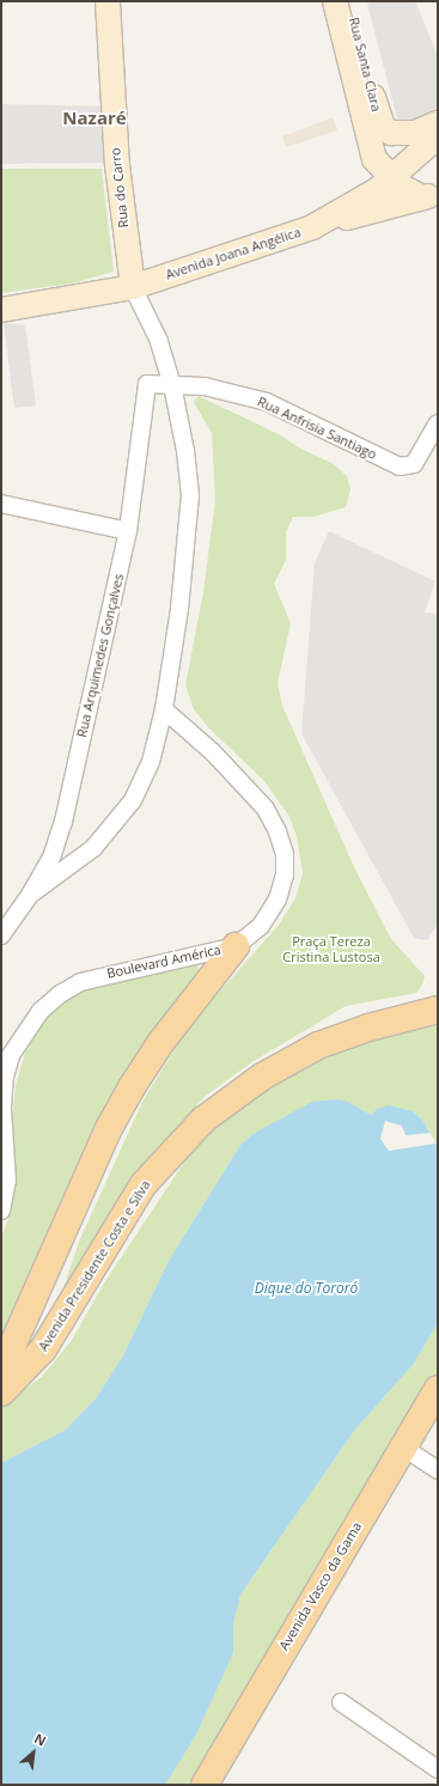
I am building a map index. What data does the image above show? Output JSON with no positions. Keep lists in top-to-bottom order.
{
  "streets": {
    "main road": ["Avenida Presidente Costa e Silva", "Avenida Vasco da Gama"],
    "street": [
      "Rua Santa Clara",
      "Rua do Carro",
      "Avenida Joana Angélica",
      "Rua Anfrisia Santiago",
      "Rua Arquimedes Gonçalves",
      "Boulevard América"
    ]
  },
  "crossings": [
    ["Rua Santa Clara", "Avenida Joana Angélica"],
    ["Rua do Carro", "Avenida Joana Angélica"],
    ["Rua Anfrisia Santiago", "Rua Arquimedes Gonçalves"]
  ],
  "districts": ["Nazaré"],
  "water": ["Dique do Tororó"],
  "parks": ["Praça Tereza Cristina Lustosa"],
  "north": "top right"
}
